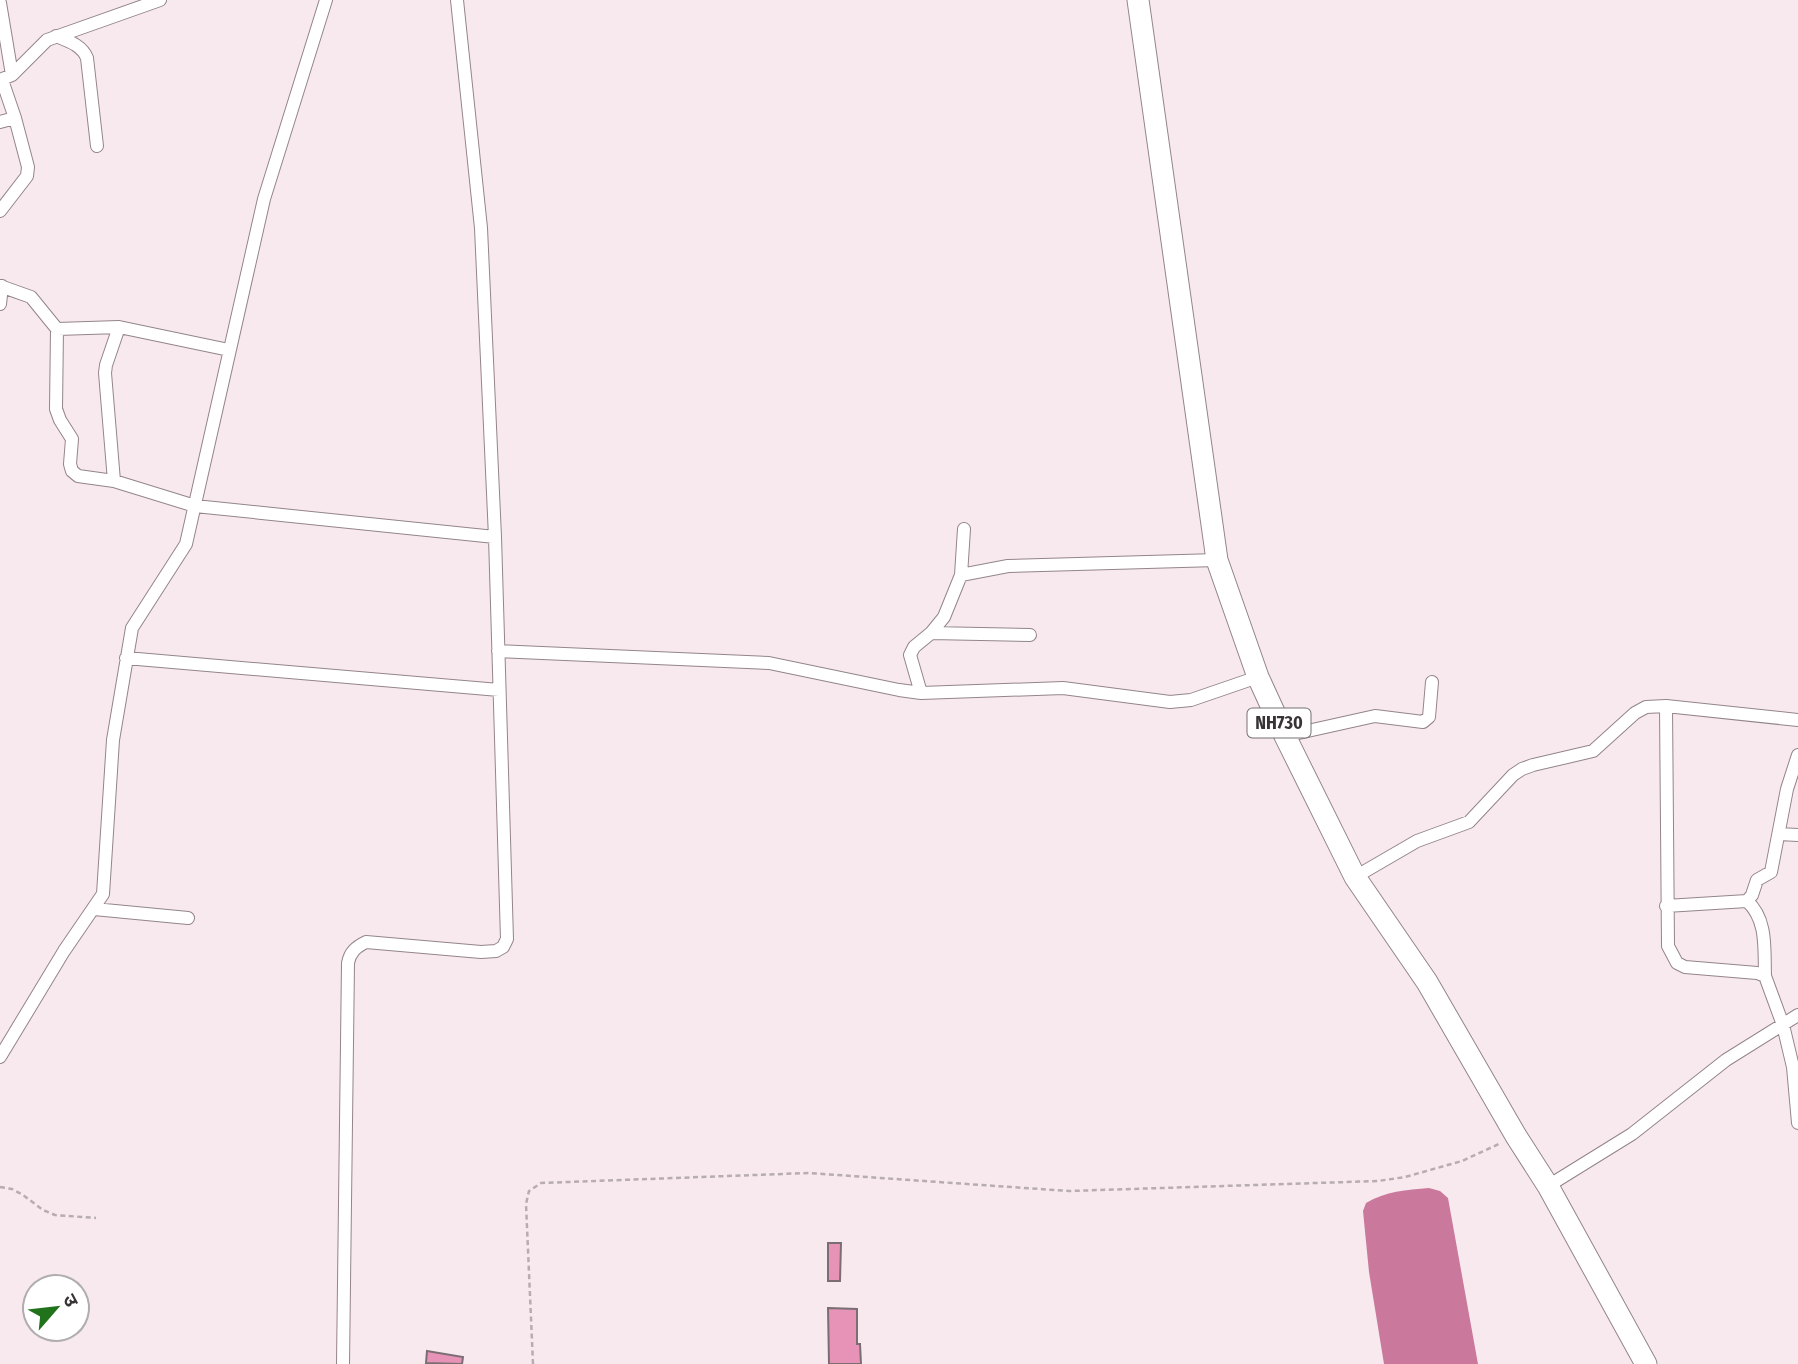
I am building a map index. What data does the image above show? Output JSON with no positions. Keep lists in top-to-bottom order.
{
  "streets": {
    "highway": ["NH730"]
  },
  "north": "top right"
}
